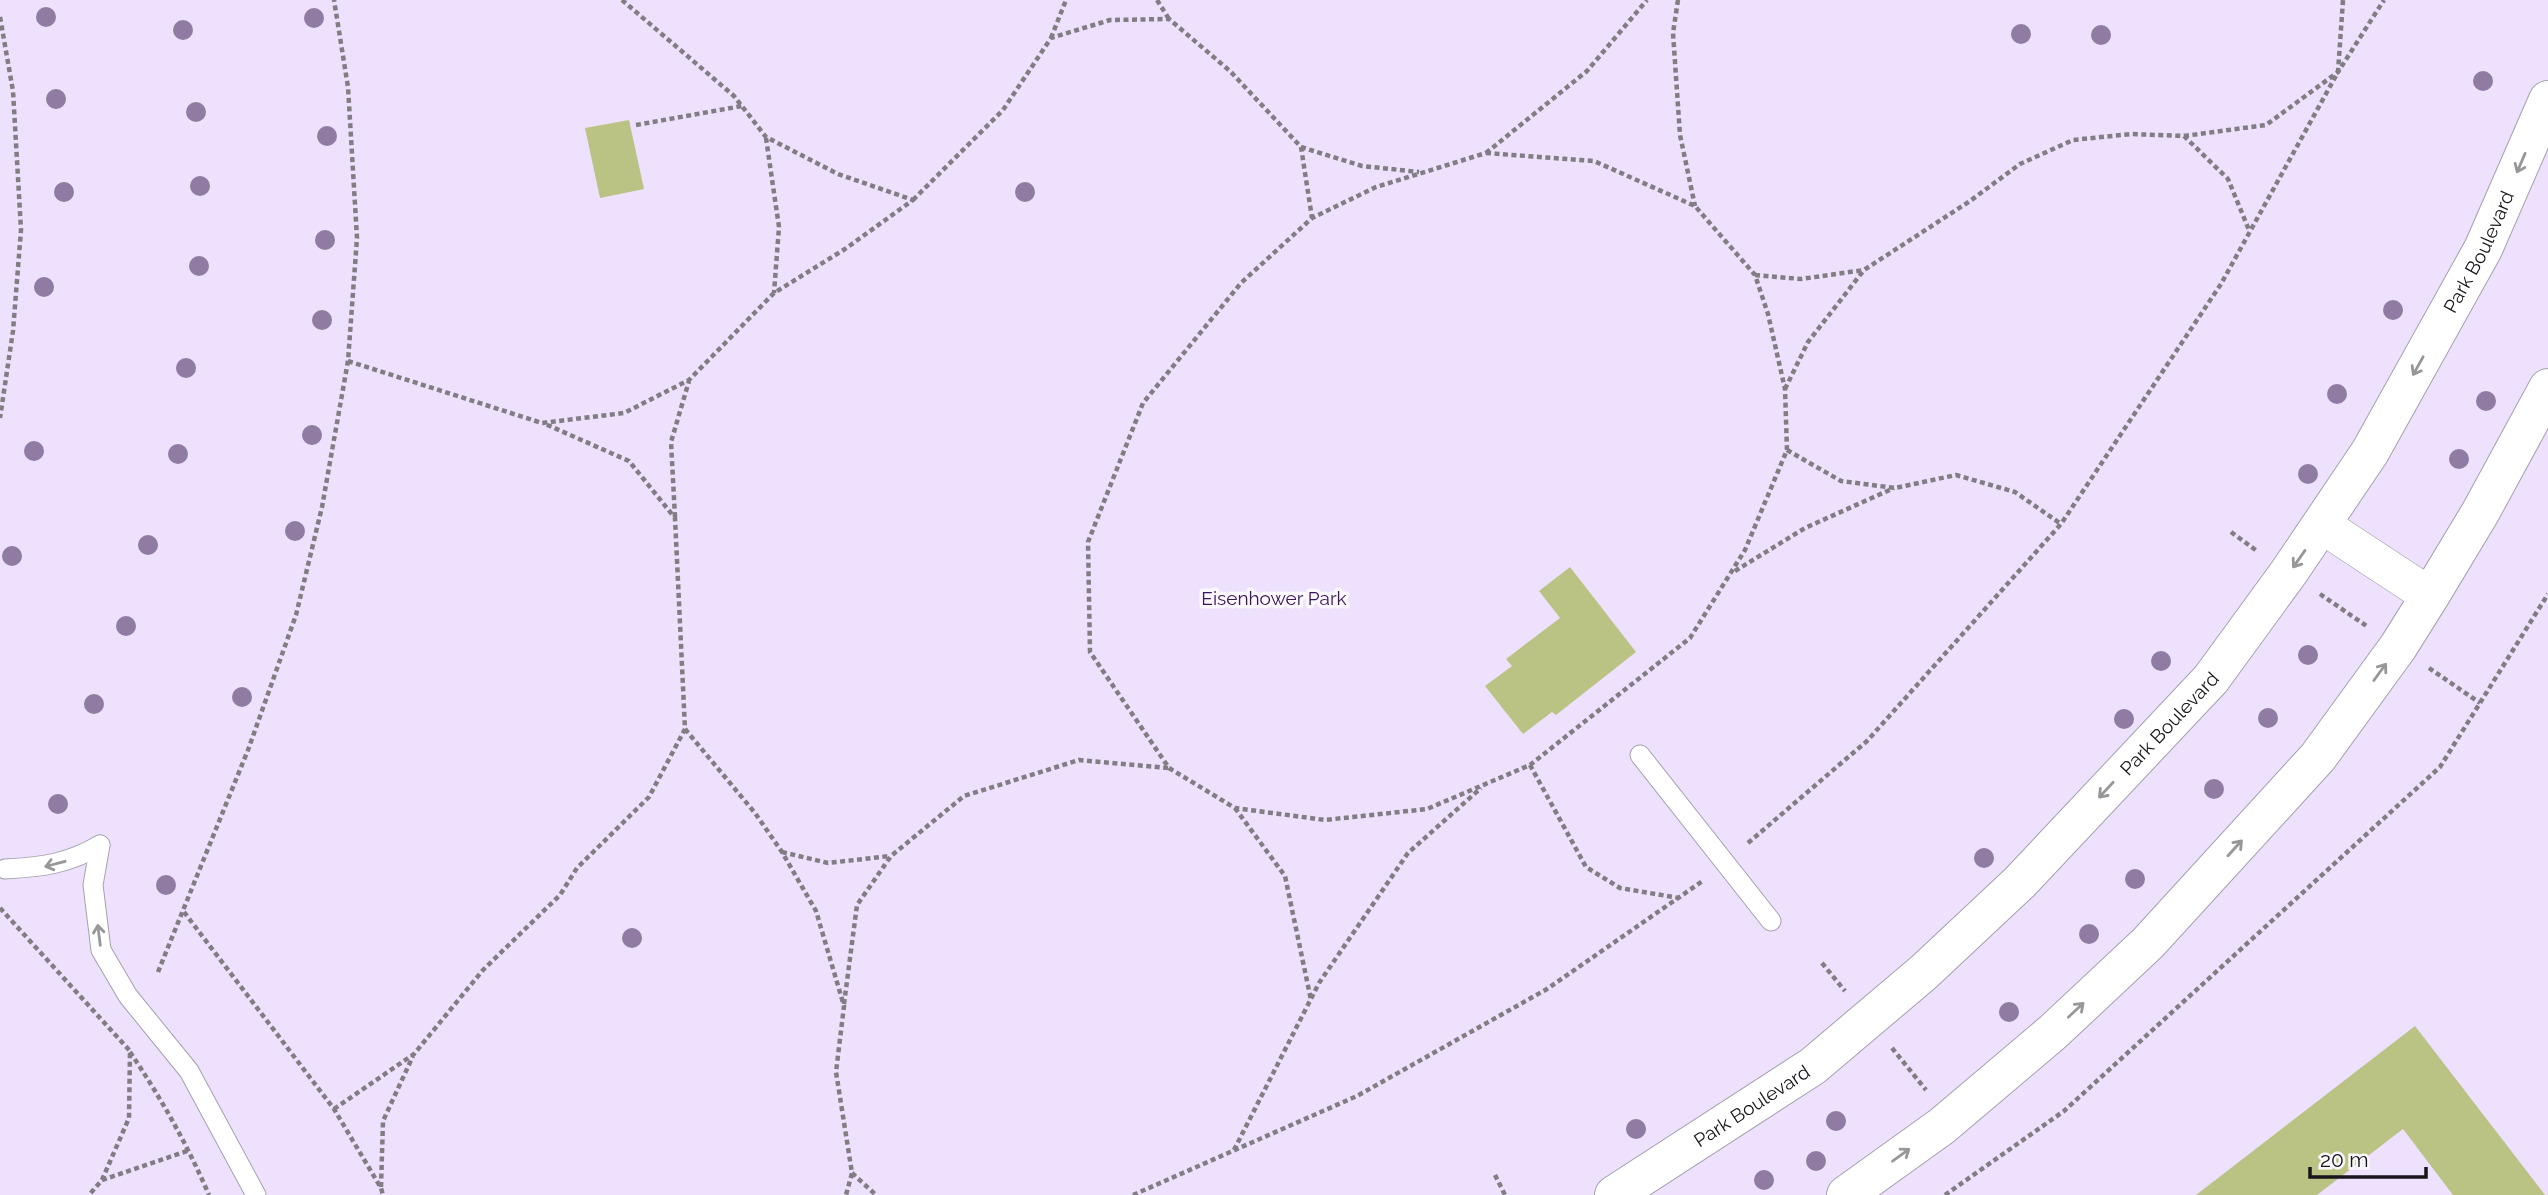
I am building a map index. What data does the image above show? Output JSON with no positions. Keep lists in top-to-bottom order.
{
  "streets": {
    "street": ["Park Boulevard"]
  },
  "parks": ["Eisenhower Park"],
  "scale_bar": "20 m"
}
